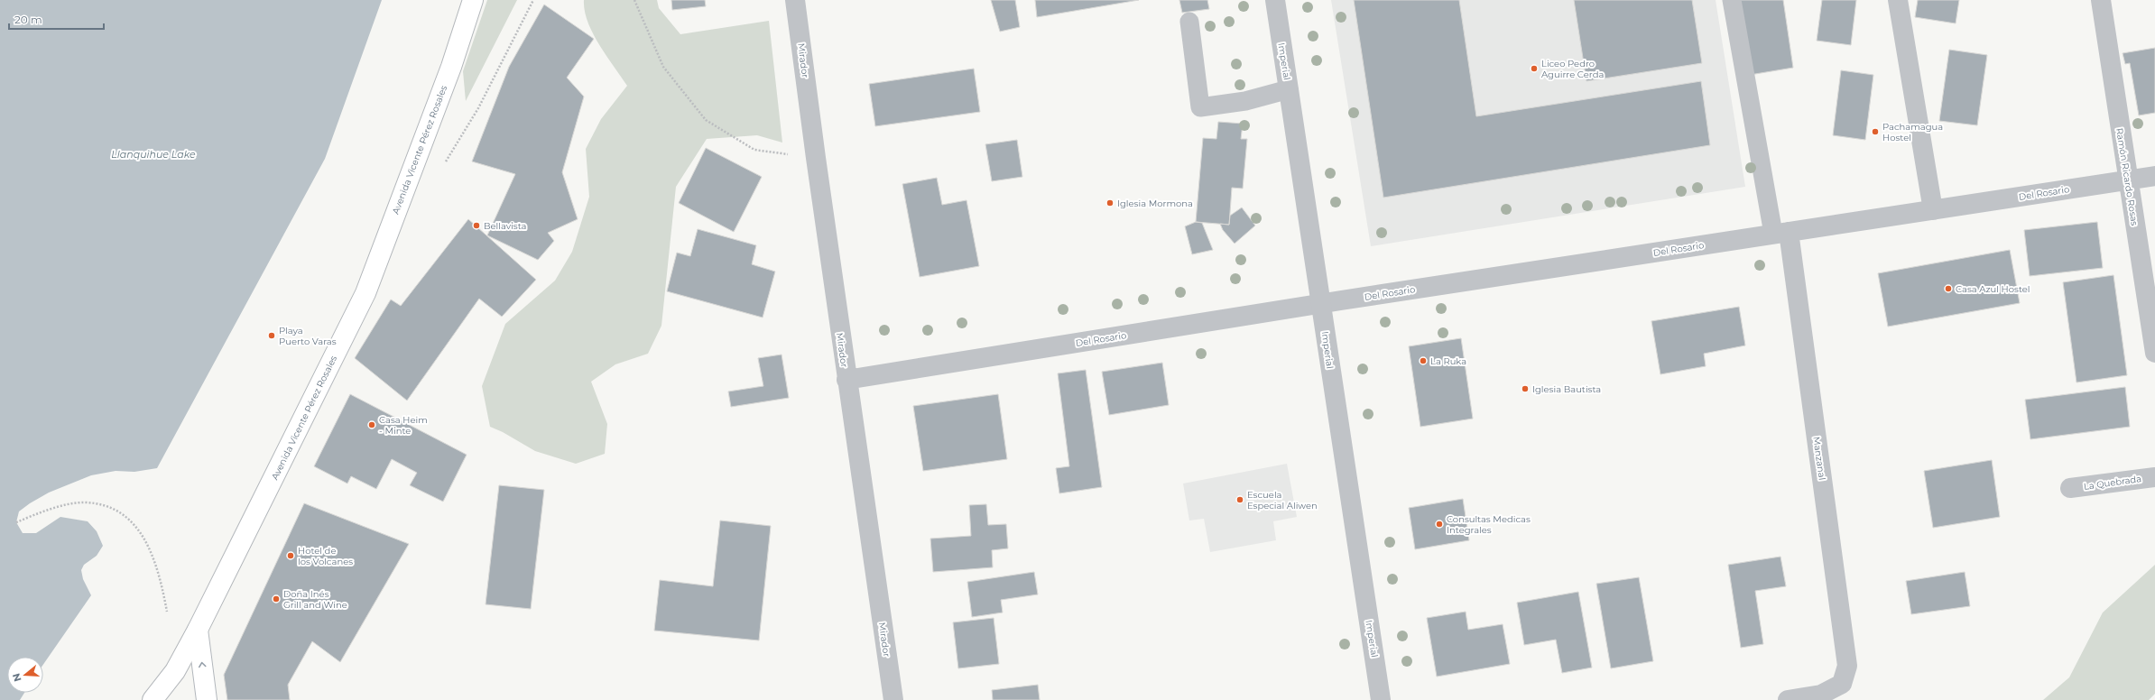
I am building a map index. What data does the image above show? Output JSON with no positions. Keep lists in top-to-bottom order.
{
  "streets": {
    "main road": ["Avenida Vicente Pérez Rosales"],
    "street": [
      "Mirador",
      "Imperial",
      "Ramón Ricardo Rosas",
      "Del Rosario",
      "Manzanal",
      "La Quebrada"
    ]
  },
  "crossings": [
    ["Mirador", "Del Rosario"],
    ["Imperial", "Del Rosario"],
    ["Ramón Ricardo Rosas", "Del Rosario"],
    ["Del Rosario", "Manzanal"]
  ],
  "water": ["Llanquihue Lake"],
  "places": [
    "Liceo Pedro Aguirre Cerda",
    "Pachamagua Hostel",
    "Iglesia Mormona",
    "Bellavista",
    "Casa Azul Hostel",
    "Playa Puerto Varas",
    "La Ruka",
    "Iglesia Bautista",
    "Casa Heim - Minte",
    "Escuela Especial Aliwen",
    "Consultas Medicas Integrales",
    "Hotel de los Volcanes",
    "Doña Inés Grill and Wine"
  ],
  "scale_bar": "20 m",
  "north": "left"
}
